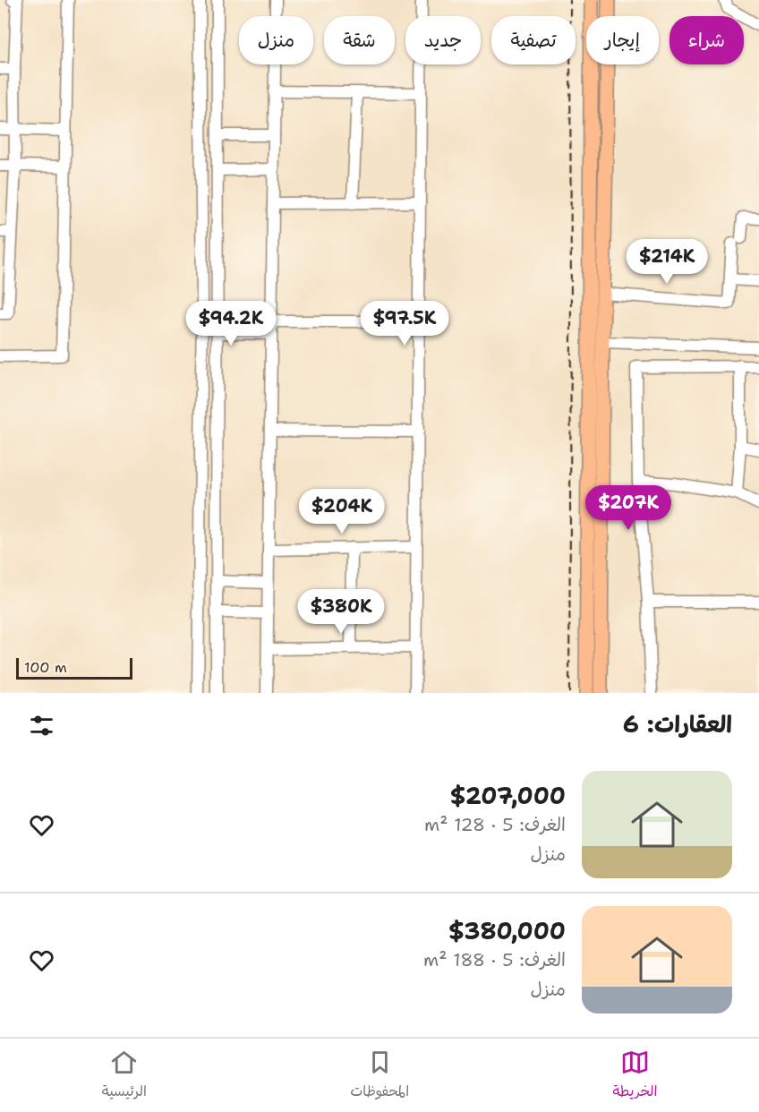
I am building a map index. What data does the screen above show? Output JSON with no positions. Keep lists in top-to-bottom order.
{
  "scale_bar": "100 m",
  "page": {
    "chip": [
      "شراء",
      "إيجار",
      "تصفية",
      "جديد",
      "شقة",
      "منزل"
    ],
    "price": [
      "$214K",
      "$94.2K",
      "$97.5K",
      "$207K",
      "$204K",
      "$380K"
    ],
    "scale": "100 m",
    "heading": "العقارات: 6",
    "list": [
      {
        "name": "$207,000",
        "note": "الغرف: 5 · 128 m² · منزل"
      },
      {
        "name": "$380,000",
        "note": "الغرف: 5 · 188 m² · منزل"
      }
    ],
    "tabs": ["الخريطة", "المحفوظات", "الرئيسية"]
  }
}
